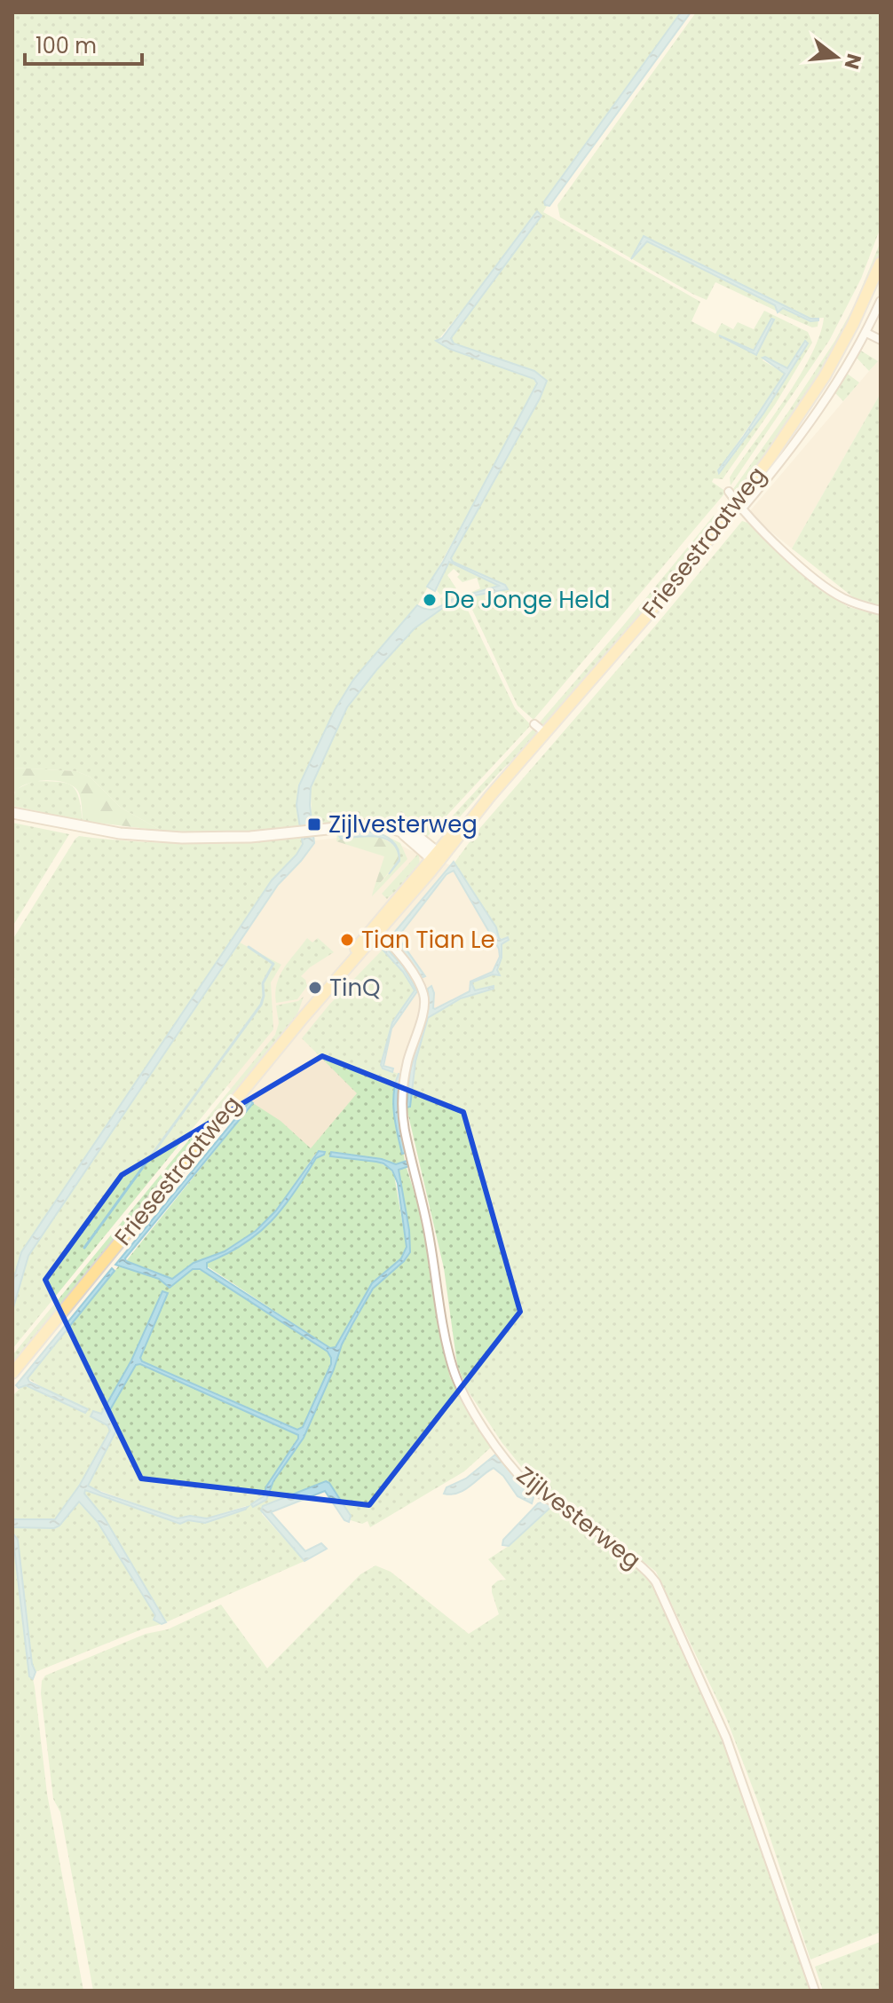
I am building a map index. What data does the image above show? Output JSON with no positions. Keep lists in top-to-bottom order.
{
  "streets": {
    "main road": ["Friesestraatweg"],
    "street": ["Zijlvesterweg"]
  },
  "crossings": [
    ["Friesestraatweg", "Zijlvesterweg"]
  ],
  "places": {
    "other": ["De Jonge Held", "Tian Tian Le", "TinQ"],
    "transit": ["Zijlvesterweg"]
  },
  "scale_bar": "100 m",
  "north": "right"
}
